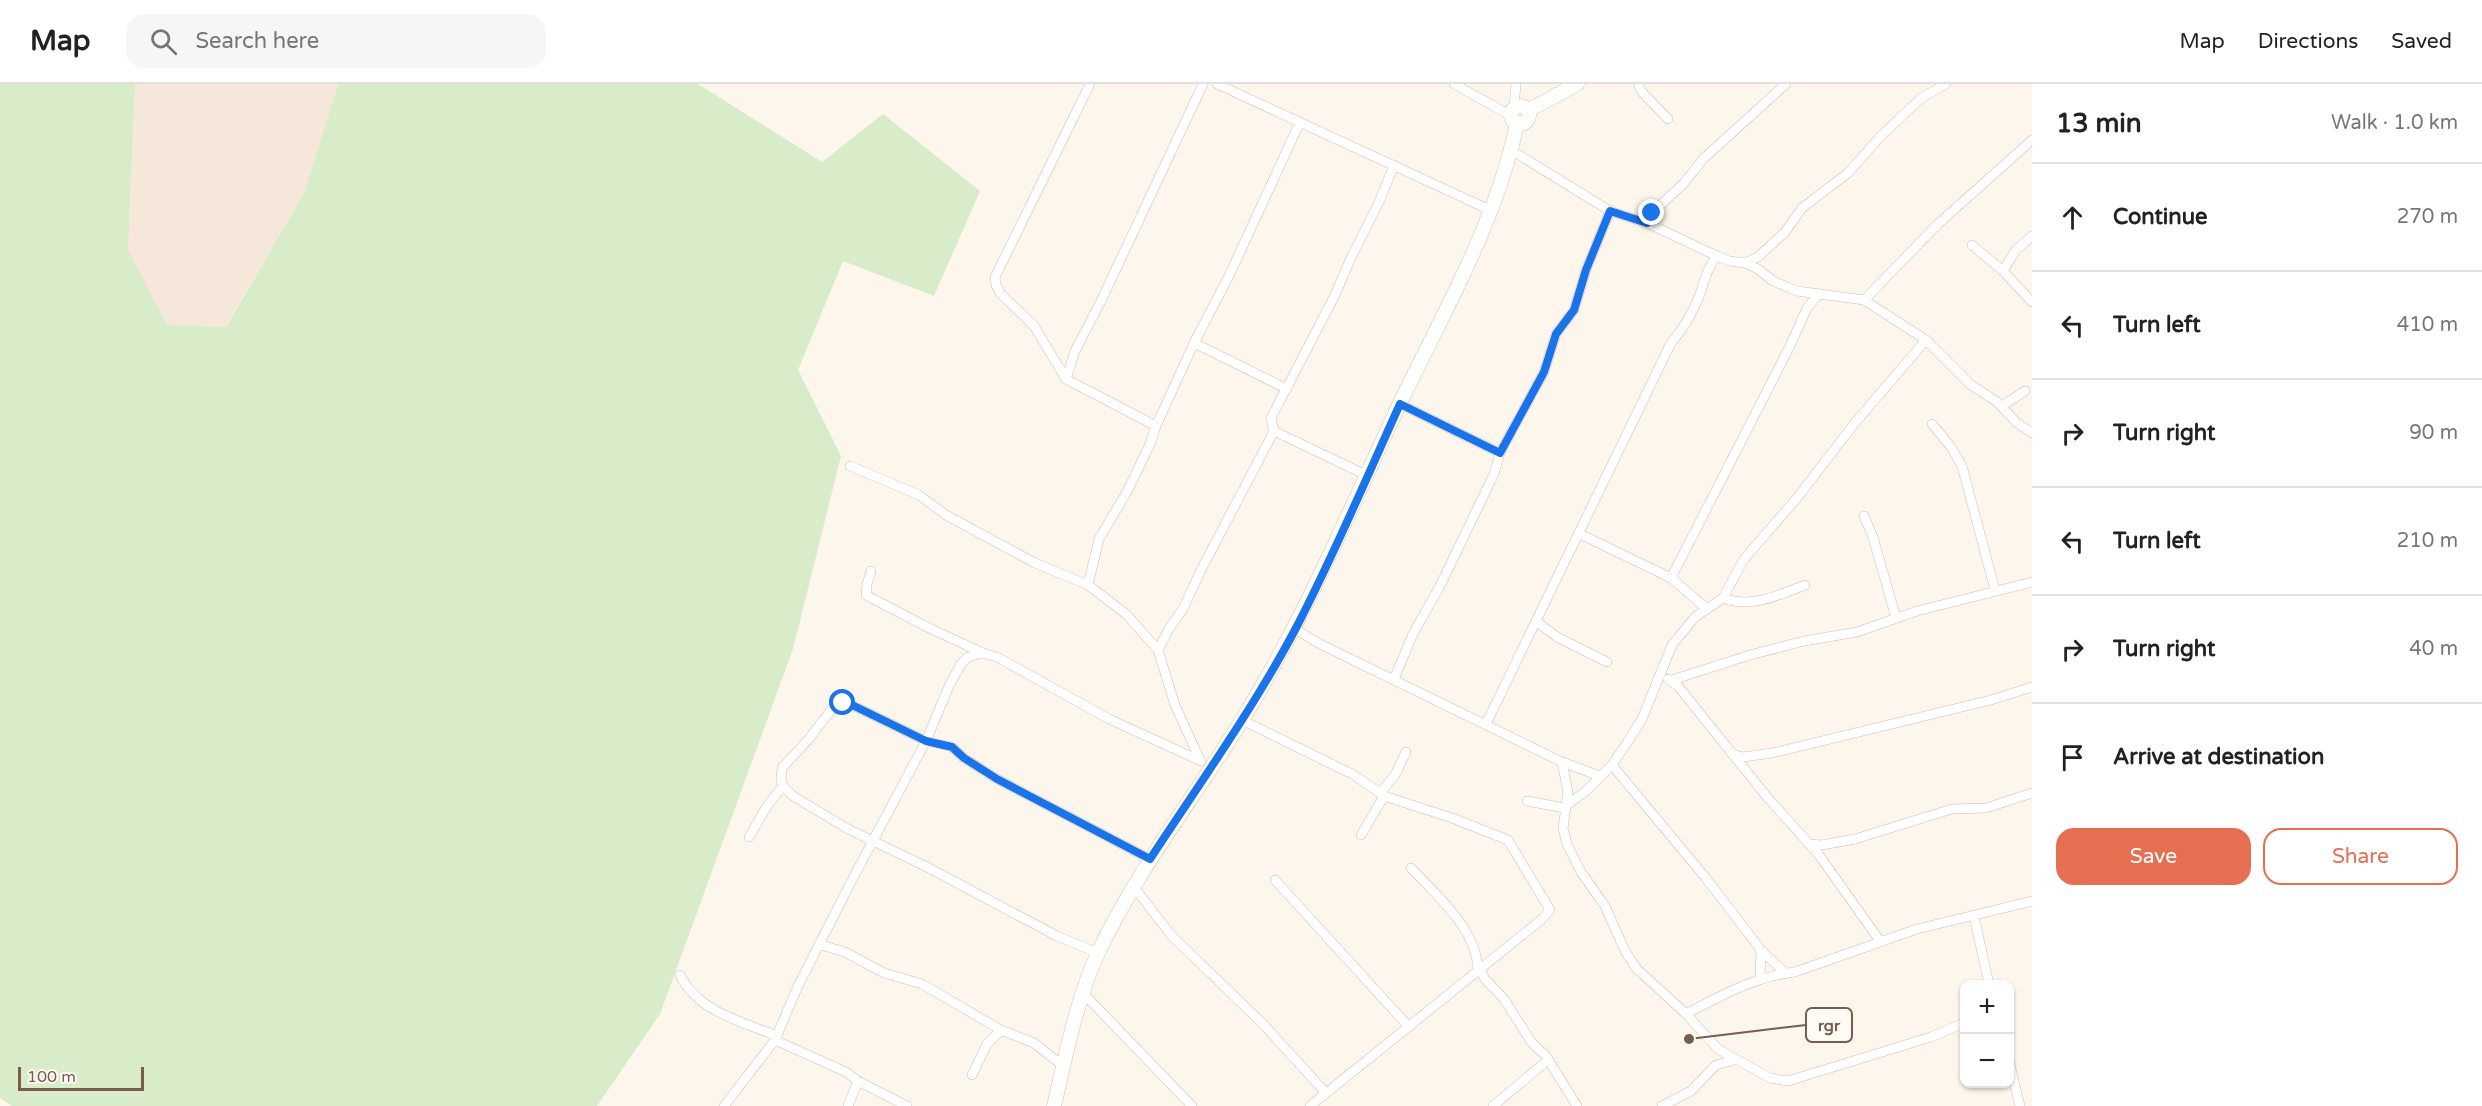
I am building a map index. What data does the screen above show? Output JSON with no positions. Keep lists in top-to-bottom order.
{
  "places": ["rgr"],
  "scale_bar": "100 m",
  "page": {
    "header": "Map",
    "search": "Search here",
    "nav": ["Map", "Directions", "Saved"],
    "heading": ["13 min", "Walk · 1.0 km"],
    "list": [
      ["Continue", "270 m"],
      ["Turn left", "410 m"],
      ["Turn right", "90 m"],
      ["Turn left", "210 m"],
      ["Turn right", "40 m"],
      "Arrive at destination"
    ],
    "buttons": ["Save", "Share"],
    "map_buttons": ["+", "−"],
    "scale": "100 m"
  }
}
